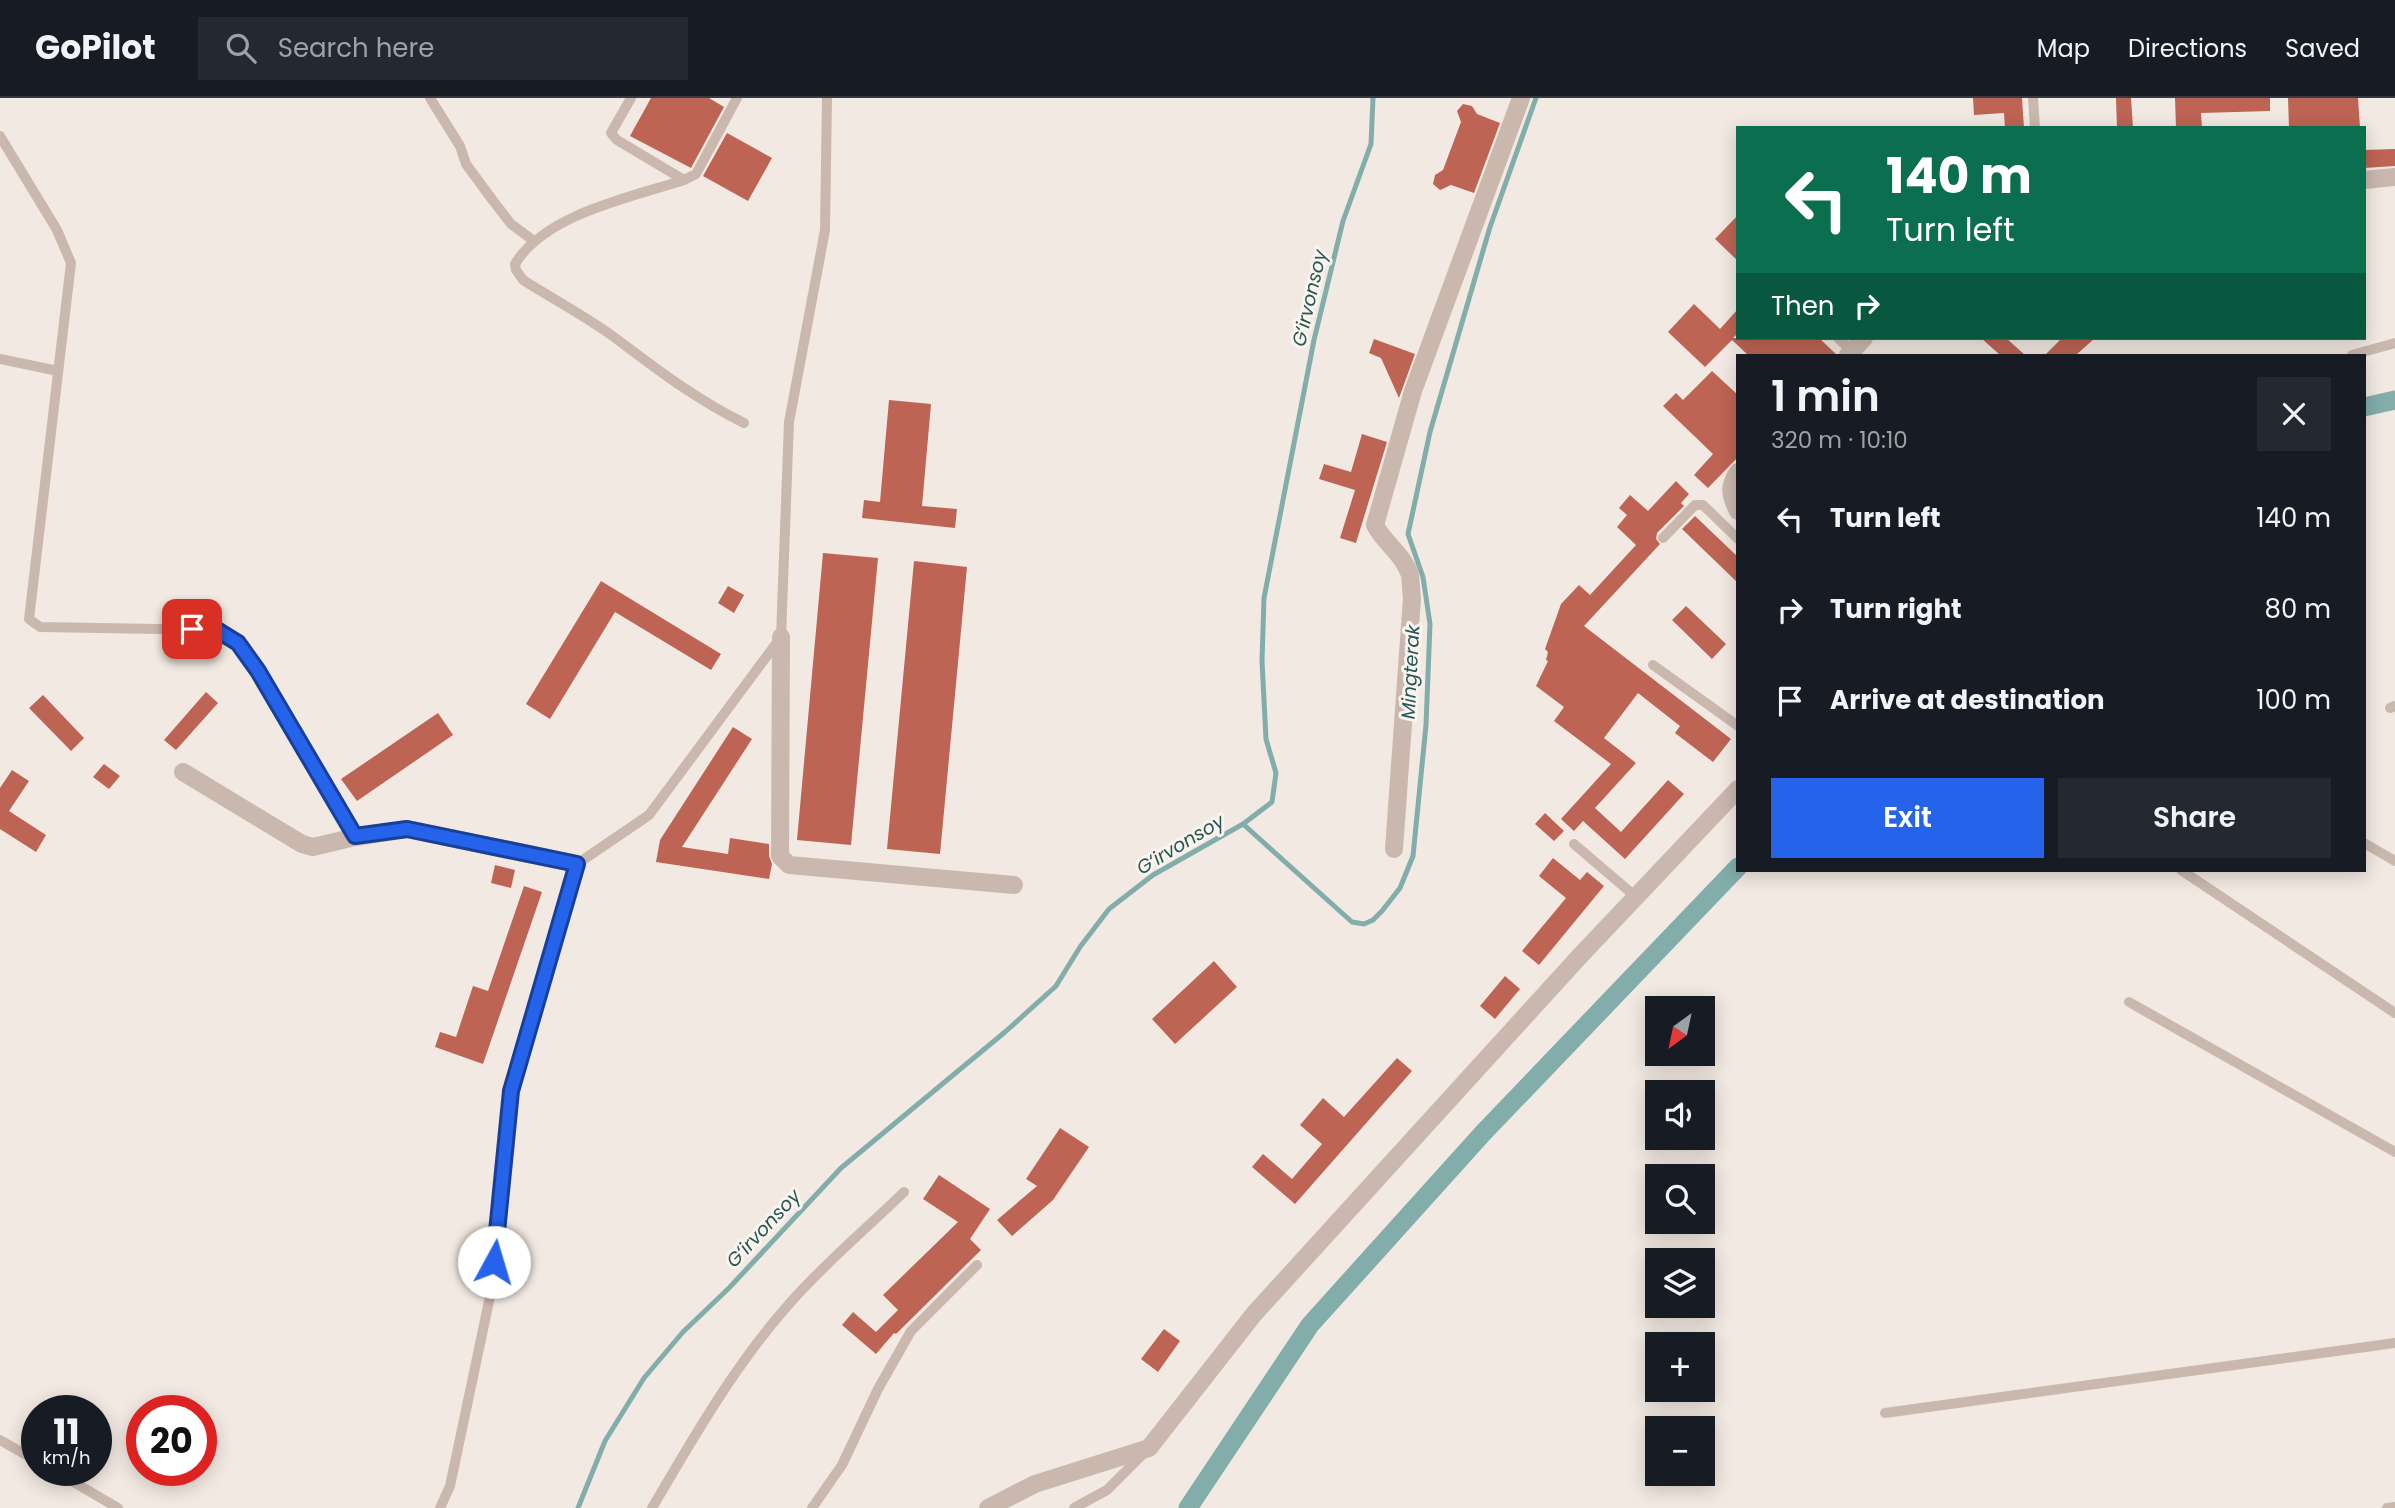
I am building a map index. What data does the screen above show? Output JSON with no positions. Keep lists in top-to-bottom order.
{
  "water": ["G‘irvonsoy", "Mingterak"],
  "north": "bottom left",
  "page": {
    "header": "GoPilot",
    "search": "Search here",
    "nav": ["Map", "Directions", "Saved"],
    "turn": ["140 m", "Turn left"],
    "then": "Then",
    "heading": ["1 min", "320 m · 10:10"],
    "list": [
      {
        "name": "Turn left",
        "value": "140 m"
      },
      {
        "name": "Turn right",
        "value": "80 m"
      },
      {
        "name": "Arrive at destination",
        "value": "100 m"
      }
    ],
    "buttons": ["Exit", "Share"],
    "map_buttons": ["+", "−"],
    "speed": "11 km/h",
    "limit": "20"
  }
}
